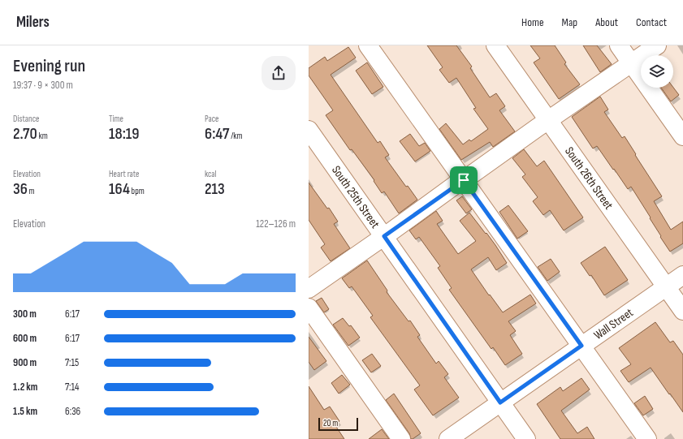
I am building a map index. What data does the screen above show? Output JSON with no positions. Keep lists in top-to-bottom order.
{
  "streets": {
    "street": ["South 26th Street", "South 25th Street", "Wall Street"]
  },
  "crossings": [
    ["South 26th Street", "Wall Street"],
    ["South 25th Street", "Wall Street"]
  ],
  "scale_bar": "20 m",
  "page": {
    "header": "Milers",
    "nav": [
      "Home",
      "Map",
      "About",
      "Contact"
    ],
    "heading": ["Evening run", "19:37 · 9 × 300 m"],
    "stats": [
      ["Distance", "2.70 km"],
      ["Time", "18:19"],
      ["Pace", "6:47 /km"],
      ["Elevation", "36 m"],
      ["Heart rate", "164 bpm"],
      ["kcal", "213"]
    ],
    "chart": ["Elevation", "122–126 m"],
    "list": [
      {
        "name": "300 m",
        "note": "6:17"
      },
      {
        "name": "600 m",
        "note": "6:17"
      },
      {
        "name": "900 m",
        "note": "7:15"
      },
      {
        "name": "1.2 km",
        "note": "7:14"
      },
      {
        "name": "1.5 km",
        "note": "6:36"
      }
    ],
    "scale": "20 m"
  }
}
